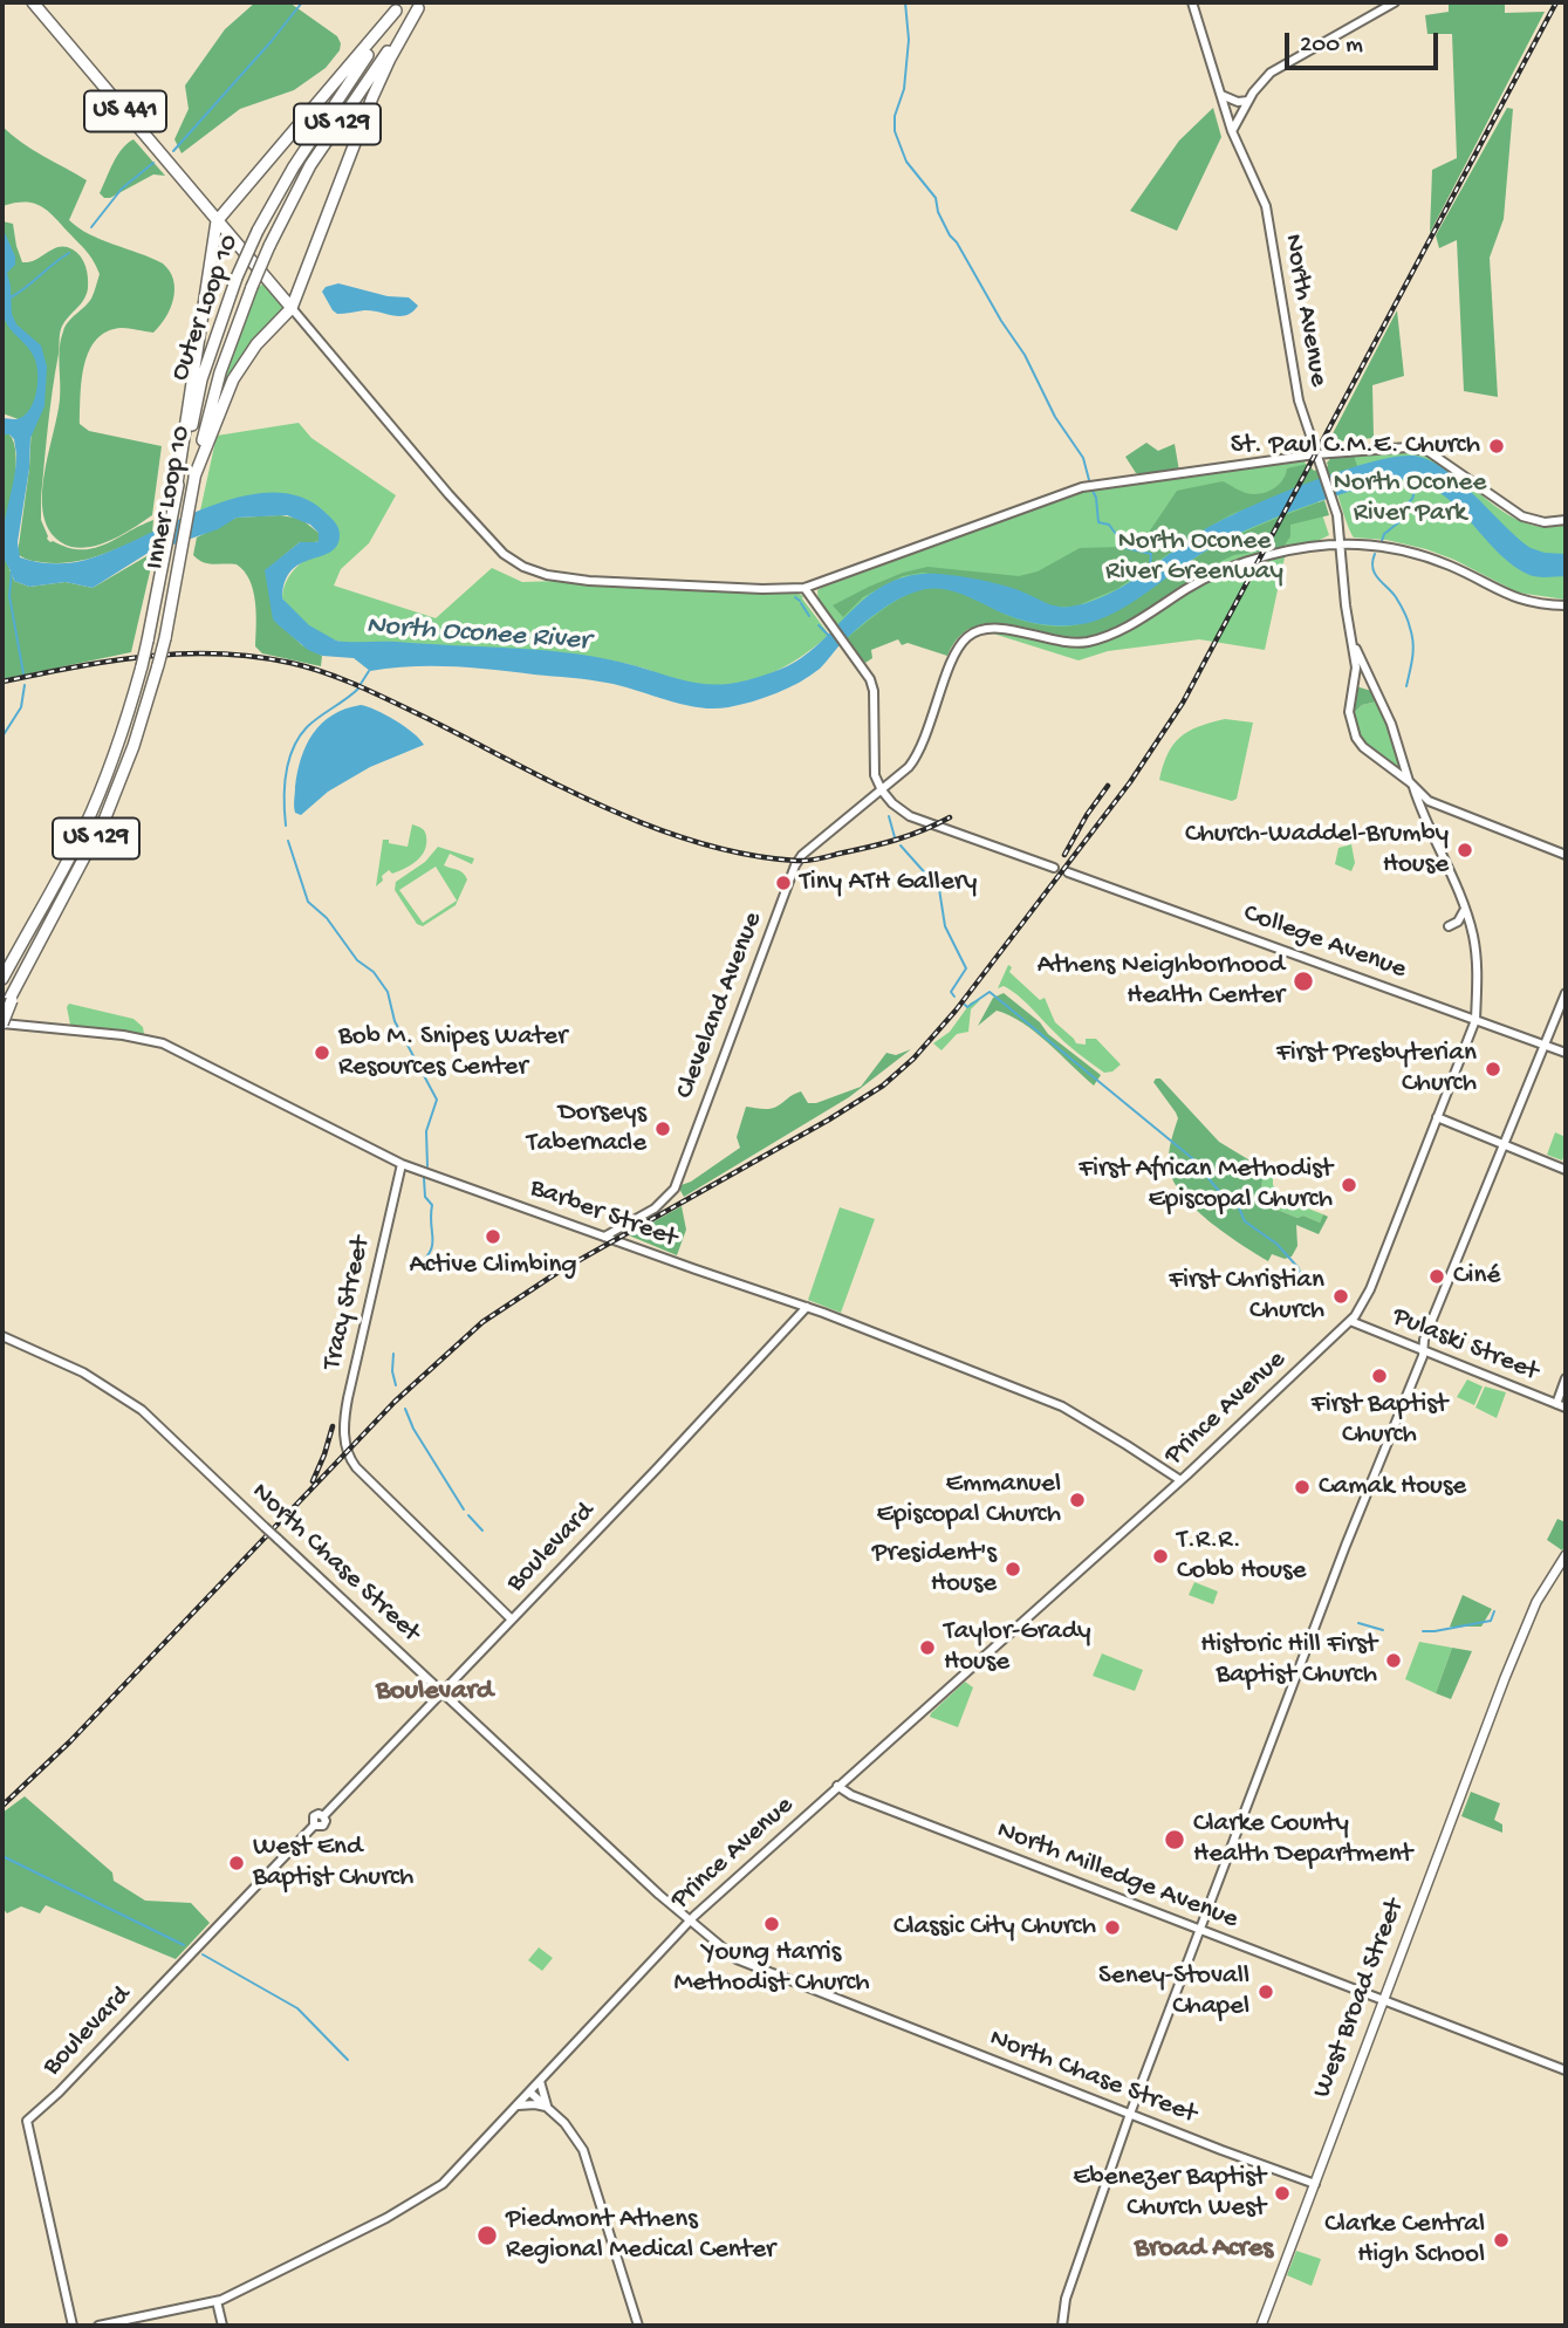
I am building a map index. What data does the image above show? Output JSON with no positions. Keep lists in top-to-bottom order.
{
  "streets": {
    "highway": [
      "US 441",
      "US 129",
      "Outer Loop 10",
      "Inner Loop 10"
    ],
    "main road": ["West Broad Street"],
    "street": [
      "North Avenue",
      "College Avenue",
      "Cleveland Avenue",
      "Barber Street",
      "Tracy Street",
      "Pulaski Street",
      "Prince Avenue",
      "Boulevard",
      "North Chase Street",
      "North Milledge Avenue"
    ]
  },
  "crossings": [
    ["North Avenue", "Cleveland Avenue"],
    ["North Avenue", "Prince Avenue"],
    ["College Avenue", "Prince Avenue"],
    ["Cleveland Avenue", "Barber Street"],
    ["Barber Street", "Tracy Street"],
    ["Barber Street", "Prince Avenue"],
    ["Barber Street", "Boulevard"],
    ["Tracy Street", "Boulevard"],
    ["Pulaski Street", "Prince Avenue"],
    ["Prince Avenue", "North Chase Street"],
    ["Prince Avenue", "North Milledge Avenue"],
    ["Boulevard", "North Chase Street"],
    ["North Chase Street", "West Broad Street"],
    ["North Milledge Avenue", "West Broad Street"]
  ],
  "districts": ["Boulevard", "Broad Acres"],
  "water": ["North Oconee River"],
  "parks": ["North Oconee River Park", "North Oconee River Greenway"],
  "places": [
    "St. Paul C.M.E. Church",
    "Church-Waddel-Brumby House",
    "Tiny ATH Gallery",
    "Athens Neighborhood Health Center",
    "Bob M. Snipes Water Resources Center",
    "First Presbyterian Church",
    "Dorseys Tabernacle",
    "First African Methodist Episcopal Church",
    "Active Climbing",
    "Ciné",
    "First Christian Church",
    "First Baptist Church",
    "Camak House",
    "Emmanuel Episcopal Church",
    "T.R.R. Cobb House",
    "President's House",
    "Taylor-Grady House",
    "Historic Hill First Baptist Church",
    "Clarke County Health Department",
    "West End Baptist Church",
    "Young Harris Methodist Church",
    "Classic City Church",
    "Seney-Stovall Chapel",
    "Ebenezer Baptist Church West",
    "Piedmont Athens Regional Medical Center",
    "Clarke Central High School"
  ],
  "scale_bar": "200 m"
}
